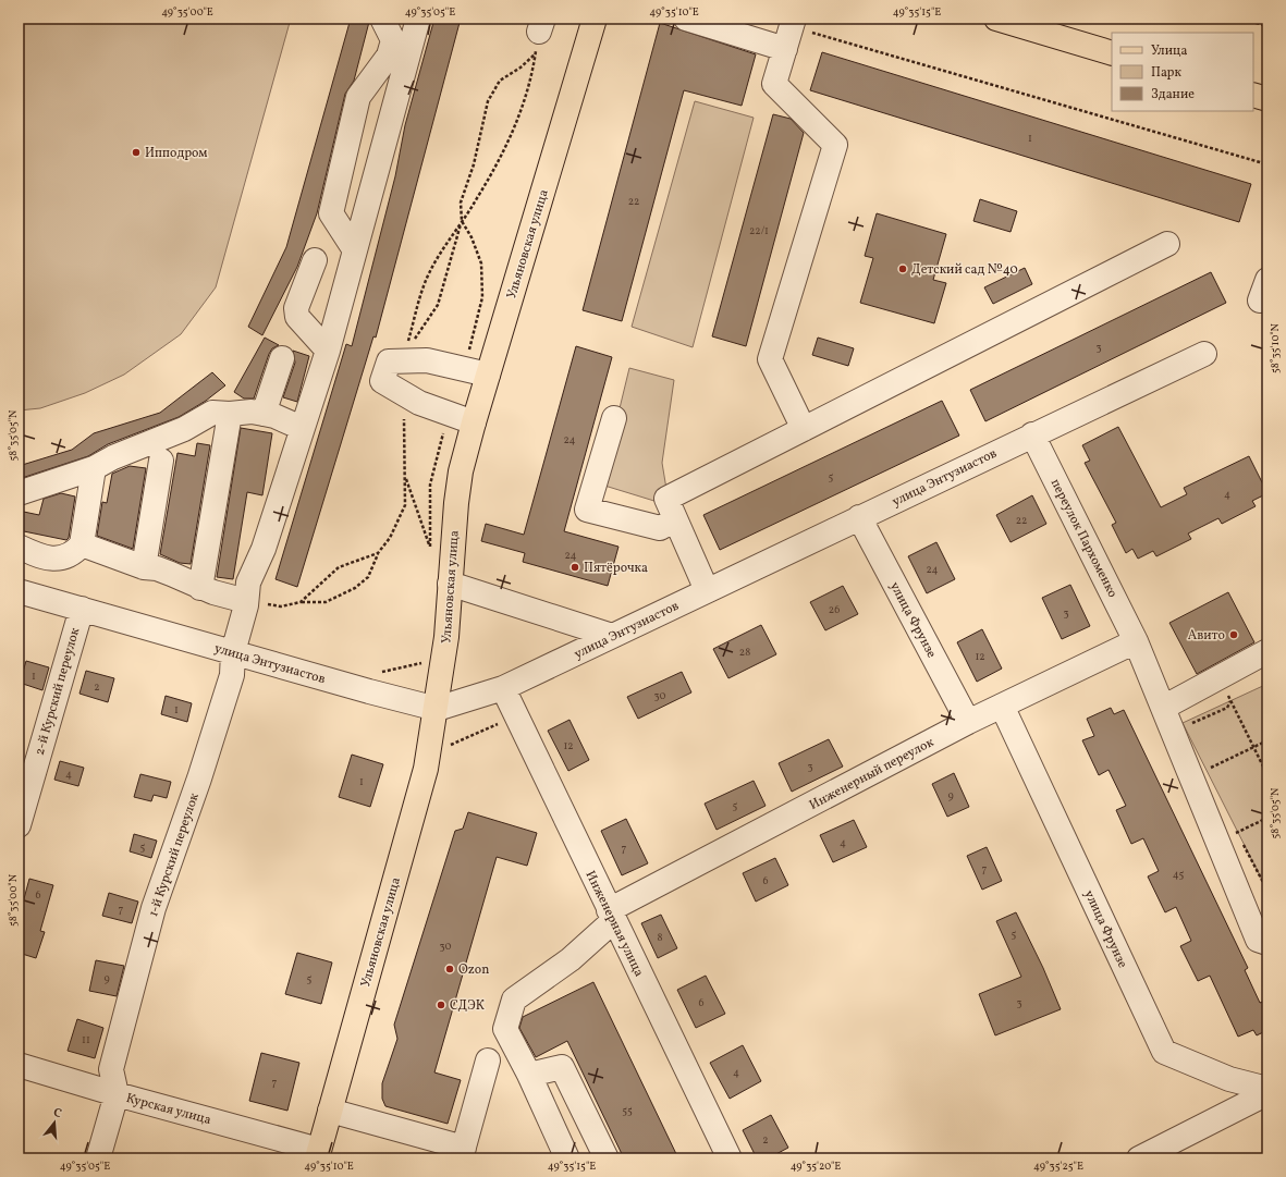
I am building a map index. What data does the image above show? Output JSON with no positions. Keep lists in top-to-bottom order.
{
  "streets": {
    "main road": ["Ульяновская улица"],
    "street": [
      "улица Энтузиастов",
      "переулок Пархоменко",
      "улица Фрунзе",
      "2-й Курский переулок",
      "Инженерный переулок",
      "1-й Курский переулок",
      "Инженерная улица",
      "Курская улица"
    ]
  },
  "crossings": [
    ["Ульяновская улица", "улица Энтузиастов"],
    ["Ульяновская улица", "Курская улица"],
    ["улица Энтузиастов", "переулок Пархоменко"],
    ["улица Энтузиастов", "улица Фрунзе"],
    ["улица Энтузиастов", "2-й Курский переулок"],
    ["улица Энтузиастов", "1-й Курский переулок"],
    ["улица Энтузиастов", "Инженерная улица"],
    ["переулок Пархоменко", "Инженерный переулок"],
    ["улица Фрунзе", "Инженерный переулок"],
    ["Инженерный переулок", "Инженерная улица"],
    ["1-й Курский переулок", "Курская улица"]
  ],
  "places": [
    "Ипподром",
    "Детский сад №40",
    "Пятёрочка",
    "Авито",
    "Ozon",
    "СДЭК"
  ],
  "house_numbers": [
    "1",
    "22",
    "22/1",
    "3",
    "24",
    "5",
    "4",
    "22",
    "24",
    "24",
    "26",
    "3",
    "28",
    "12",
    "1",
    "2",
    "30",
    "1",
    "12",
    "3",
    "4",
    "1",
    "9",
    "5",
    "4",
    "5",
    "7",
    "7",
    "45",
    "6",
    "6",
    "7",
    "5",
    "8",
    "30",
    "9",
    "5",
    "6",
    "3",
    "11",
    "4",
    "7",
    "55",
    "2"
  ],
  "legend": ["Улица", "Парк", "Здание"],
  "north": "top",
  "coordinates": [
    "49°35'00\"E",
    "49°35'05\"E",
    "49°35'10\"E",
    "49°35'15\"E",
    "58°35'10\"N",
    "58°35'05\"N",
    "58°35'00\"N",
    "49°35'20\"E",
    "49°35'25\"E"
  ]
}
